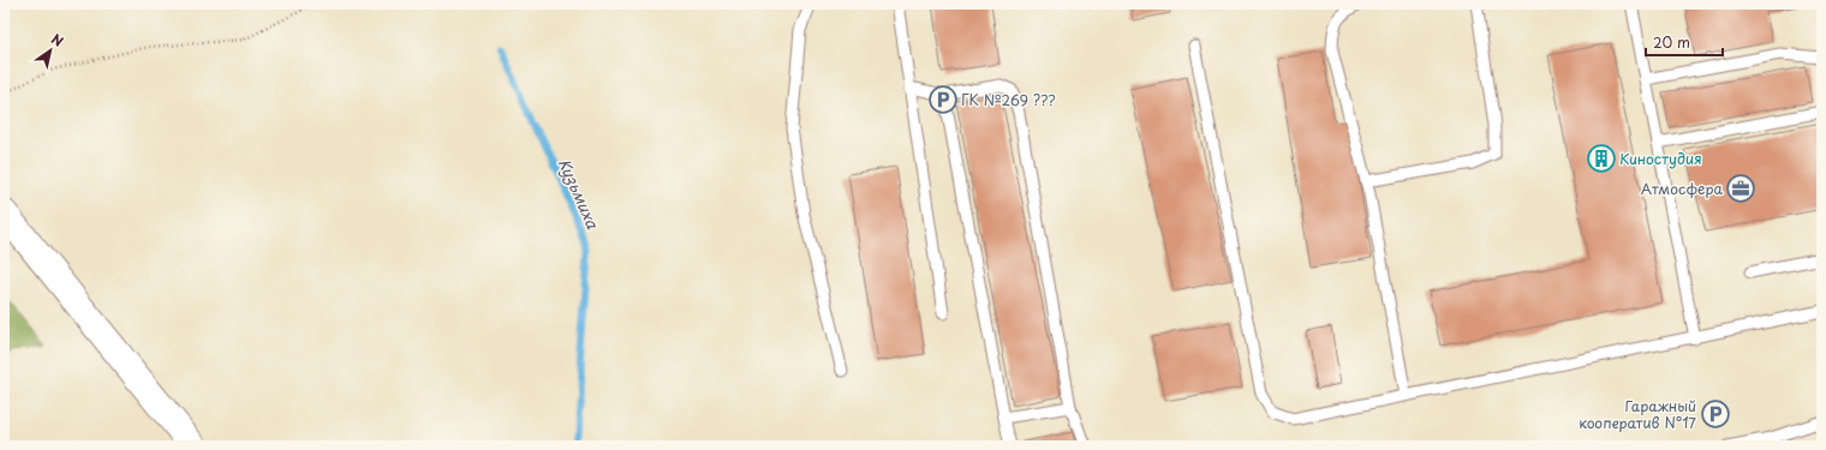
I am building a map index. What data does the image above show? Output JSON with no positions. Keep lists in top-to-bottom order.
{
  "water": ["Кузьмиха"],
  "places": {
    "parking": ["ГК №269 ???", "Гаражный кооператив N°17"],
    "building": ["Киностудия"],
    "office": ["Атмосфера"]
  },
  "scale_bar": "20 m",
  "north": "top right"
}
